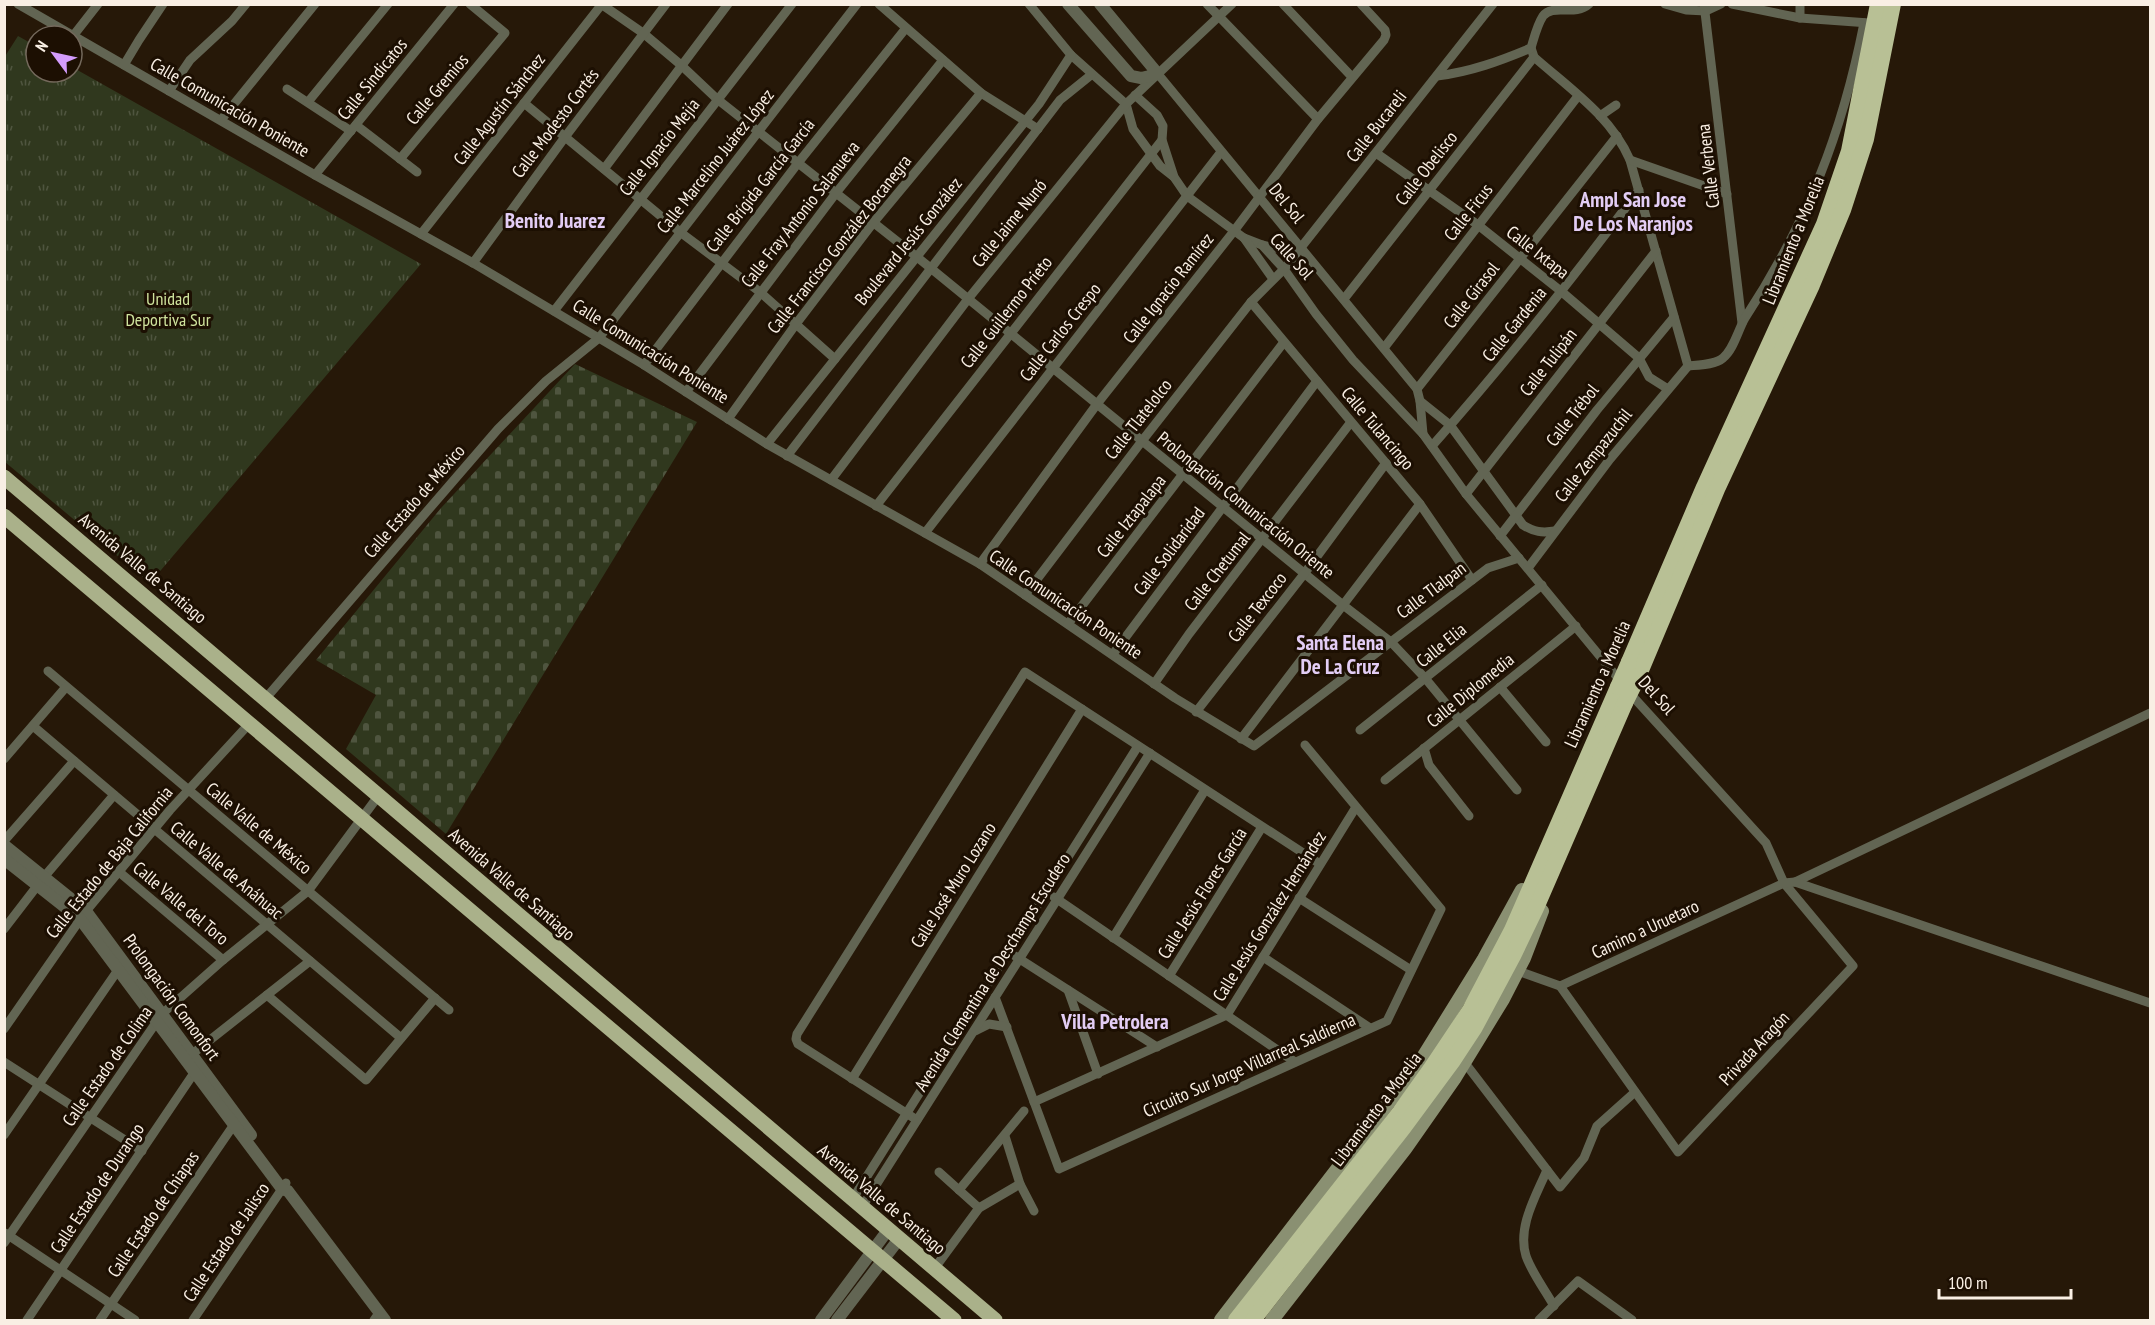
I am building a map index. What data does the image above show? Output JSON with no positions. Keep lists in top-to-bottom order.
{
  "streets": {
    "highway": ["Libramiento a Morelia"],
    "main road": ["Avenida Valle de Santiago"],
    "street": [
      "Calle Sindicatos",
      "Calle Gremios",
      "Calle Comunicación Poniente",
      "Calle Agustín Sánchez",
      "Calle Modesto Cortés",
      "Calle Bucareli",
      "Calle Ignacio Mejía",
      "Calle Marcelino Juárez López",
      "Calle Verbena",
      "Calle Obelisco",
      "Calle Brígida García García",
      "Del Sol",
      "Calle Ficus",
      "Calle Fray Antonio Salanueva",
      "Calle Jaime Nunó",
      "Boulevard Jesús González",
      "Calle Francisco González Bocanegra",
      "Calle Ixtapa",
      "Calle Sol",
      "Calle Ignacio Ramírez",
      "Calle Girasol",
      "Calle Guillermo Prieto",
      "Calle Gardenia",
      "Calle Carlos Crespo",
      "Calle Tulipán",
      "Calle Trébol",
      "Calle Tlatelolco",
      "Calle Tulancingo",
      "Calle Zempazuchil",
      "Calle Estado de México",
      "Prolongación Comunicación Oriente",
      "Calle Iztapalapa",
      "Calle Solidaridad",
      "Calle Chetumal",
      "Calle Tlalpan",
      "Calle Texcoco",
      "Calle Elia",
      "Calle Diplomedia",
      "Calle Valle de México",
      "Calle Estado de Baja California",
      "Calle Valle de Anáhuac",
      "Calle José Muro Lozano",
      "Calle Jesús Flores García",
      "Calle Valle del Toro",
      "Calle Jesús González Hernández",
      "Camino a Uruetaro",
      "Avenida Clementina de Deschamps Escudero",
      "Prolongación Comonfort",
      "Privada Aragón",
      "Circuito Sur Jorge Villarreal Saldierna",
      "Calle Estado de Colima",
      "Calle Estado de Durango",
      "Calle Estado de Chiapas",
      "Calle Estado de Jalisco"
    ]
  },
  "crossings": [
    ["Calle Sindicatos", "Calle Comunicación Poniente"],
    ["Calle Comunicación Poniente", "Calle Agustín Sánchez"],
    ["Calle Comunicación Poniente", "Calle Modesto Cortés"],
    ["Calle Comunicación Poniente", "Calle Ignacio Mejía"],
    ["Calle Comunicación Poniente", "Calle Marcelino Juárez López"],
    ["Calle Comunicación Poniente", "Calle Brígida García García"],
    ["Calle Comunicación Poniente", "Calle Fray Antonio Salanueva"],
    ["Calle Comunicación Poniente", "Calle Jaime Nunó"],
    ["Calle Comunicación Poniente", "Boulevard Jesús González"],
    ["Calle Comunicación Poniente", "Calle Francisco González Bocanegra"],
    ["Calle Comunicación Poniente", "Calle Ignacio Ramírez"],
    ["Calle Comunicación Poniente", "Calle Guillermo Prieto"],
    ["Calle Comunicación Poniente", "Calle Carlos Crespo"],
    ["Calle Comunicación Poniente", "Calle Tlatelolco"],
    ["Calle Comunicación Poniente", "Calle Estado de México"],
    ["Calle Comunicación Poniente", "Calle Iztapalapa"],
    ["Calle Comunicación Poniente", "Calle Solidaridad"],
    ["Calle Comunicación Poniente", "Calle Chetumal"],
    ["Calle Comunicación Poniente", "Calle Tlalpan"],
    ["Calle Comunicación Poniente", "Calle Texcoco"],
    ["Calle Agustín Sánchez", "Prolongación Comunicación Oriente"],
    ["Calle Modesto Cortés", "Prolongación Comunicación Oriente"],
    ["Calle Bucareli", "Del Sol"],
    ["Calle Bucareli", "Calle Ixtapa"],
    ["Calle Bucareli", "Calle Sol"],
    ["Calle Bucareli", "Calle Tlatelolco"],
    ["Calle Ignacio Mejía", "Prolongación Comunicación Oriente"],
    ["Calle Marcelino Juárez López", "Calle Estado de México"],
    ["Calle Marcelino Juárez López", "Prolongación Comunicación Oriente"],
    ["Calle Obelisco", "Del Sol"],
    ["Calle Obelisco", "Calle Ixtapa"],
    ["Calle Brígida García García", "Prolongación Comunicación Oriente"],
    ["Del Sol", "Calle Ficus"],
    ["Del Sol", "Calle Jaime Nunó"],
    ["Del Sol", "Calle Sol"],
    ["Del Sol", "Calle Ignacio Ramírez"],
    ["Del Sol", "Calle Girasol"],
    ["Del Sol", "Calle Gardenia"],
    ["Del Sol", "Calle Carlos Crespo"],
    ["Del Sol", "Calle Tulipán"],
    ["Del Sol", "Calle Trébol"],
    ["Del Sol", "Calle Zempazuchil"],
    ["Del Sol", "Calle Tlalpan"],
    ["Del Sol", "Calle Elia"],
    ["Del Sol", "Calle Diplomedia"],
    ["Del Sol", "Camino a Uruetaro"],
    ["Del Sol", "Privada Aragón"],
    ["Calle Ficus", "Calle Ixtapa"],
    ["Calle Fray Antonio Salanueva", "Prolongación Comunicación Oriente"],
    ["Calle Jaime Nunó", "Calle Sol"],
    ["Calle Jaime Nunó", "Prolongación Comunicación Oriente"],
    ["Boulevard Jesús González", "Prolongación Comunicación Oriente"],
    ["Calle Francisco González Bocanegra", "Prolongación Comunicación Oriente"],
    ["Calle Ixtapa", "Calle Girasol"],
    ["Calle Ixtapa", "Calle Gardenia"],
    ["Calle Ixtapa", "Calle Tulipán"],
    ["Calle Ixtapa", "Calle Trébol"],
    ["Calle Ixtapa", "Calle Zempazuchil"],
    ["Calle Sol", "Calle Ignacio Ramírez"],
    ["Calle Sol", "Calle Guillermo Prieto"],
    ["Calle Sol", "Calle Gardenia"],
    ["Calle Sol", "Calle Carlos Crespo"],
    ["Calle Sol", "Calle Tlatelolco"],
    ["Calle Ignacio Ramírez", "Prolongación Comunicación Oriente"],
    ["Calle Guillermo Prieto", "Prolongación Comunicación Oriente"],
    ["Calle Carlos Crespo", "Prolongación Comunicación Oriente"],
    ["Calle Tlatelolco", "Calle Tulancingo"],
    ["Calle Tlatelolco", "Prolongación Comunicación Oriente"],
    ["Calle Tulancingo", "Calle Iztapalapa"],
    ["Calle Tulancingo", "Calle Solidaridad"],
    ["Calle Tulancingo", "Calle Chetumal"],
    ["Calle Tulancingo", "Calle Tlalpan"],
    ["Calle Tulancingo", "Calle Texcoco"],
    ["Calle Estado de México", "Avenida Valle de Santiago"],
    ["Prolongación Comunicación Oriente", "Calle Iztapalapa"],
    ["Prolongación Comunicación Oriente", "Calle Solidaridad"],
    ["Prolongación Comunicación Oriente", "Calle Chetumal"],
    ["Prolongación Comunicación Oriente", "Calle Tlalpan"],
    ["Prolongación Comunicación Oriente", "Calle Texcoco"],
    ["Prolongación Comunicación Oriente", "Calle Elia"],
    ["Prolongación Comunicación Oriente", "Calle Diplomedia"],
    ["Avenida Valle de Santiago", "Avenida Clementina de Deschamps Escudero"],
    ["Avenida Valle de Santiago", "Calle Estado de Colima"],
    ["Calle Valle de México", "Calle Estado de Baja California"],
    ["Calle Valle de México", "Calle Estado de Colima"],
    ["Calle Estado de Baja California", "Calle Valle de Anáhuac"],
    ["Calle Estado de Baja California", "Calle Valle del Toro"],
    ["Calle Estado de Baja California", "Prolongación Comonfort"],
    ["Calle Valle de Anáhuac", "Calle Estado de Colima"],
    ["Calle Valle del Toro", "Calle Estado de Colima"],
    ["Calle Jesús González Hernández", "Circuito Sur Jorge Villarreal Saldierna"],
    ["Avenida Clementina de Deschamps Escudero", "Circuito Sur Jorge Villarreal Saldierna"],
    ["Prolongación Comonfort", "Calle Estado de Colima"],
    ["Prolongación Comonfort", "Calle Estado de Durango"],
    ["Prolongación Comonfort", "Calle Estado de Chiapas"],
    ["Prolongación Comonfort", "Calle Estado de Jalisco"]
  ],
  "districts": [
    "Ampl San Jose De Los Naranjos",
    "Benito Juarez",
    "Santa Elena De La Cruz",
    "Villa Petrolera"
  ],
  "parks": ["Unidad Deportiva Sur"],
  "scale_bar": "100 m",
  "north": "top left"
}
